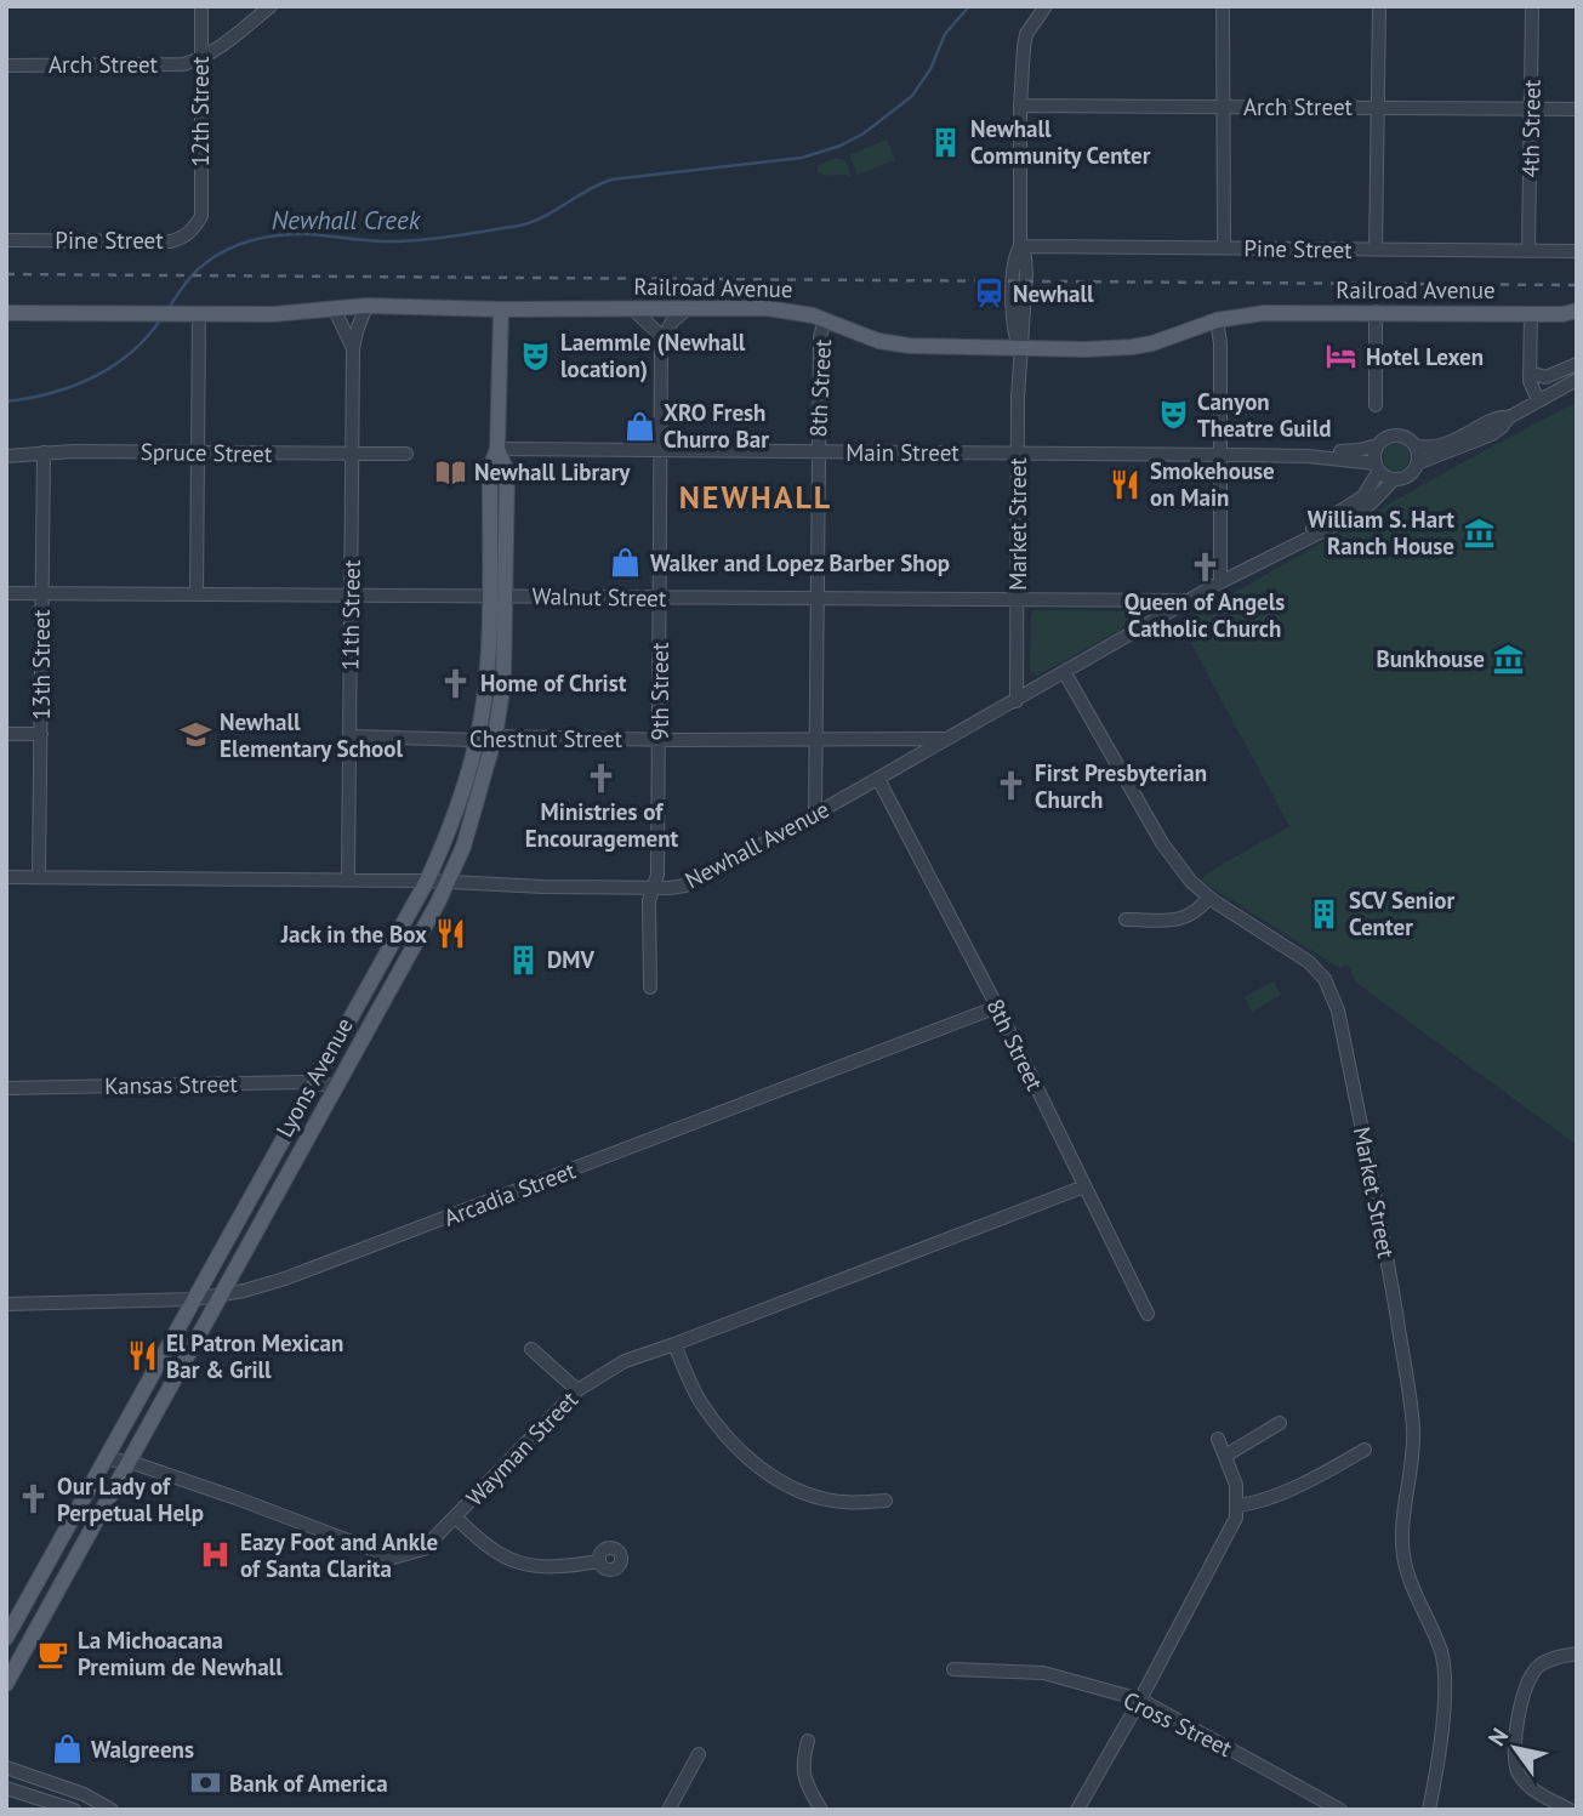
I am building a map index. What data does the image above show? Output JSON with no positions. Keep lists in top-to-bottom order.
{
  "streets": {
    "main road": ["Railroad Avenue", "Lyons Avenue"],
    "street": [
      "Arch Street",
      "12th Street",
      "4th Street",
      "Pine Street",
      "8th Street",
      "Spruce Street",
      "Main Street",
      "Market Street",
      "Walnut Street",
      "11th Street",
      "13th Street",
      "9th Street",
      "Chestnut Street",
      "Newhall Avenue",
      "Kansas Street",
      "Arcadia Street",
      "Wayman Street",
      "Cross Street"
    ]
  },
  "crossings": [
    ["Arch Street", "12th Street"],
    ["Arch Street", "4th Street"],
    ["Arch Street", "Market Street"],
    ["12th Street", "Pine Street"],
    ["4th Street", "Pine Street"],
    ["Pine Street", "Market Street"],
    ["Railroad Avenue", "8th Street"],
    ["Railroad Avenue", "Market Street"],
    ["Railroad Avenue", "11th Street"],
    ["Railroad Avenue", "Lyons Avenue"],
    ["8th Street", "Main Street"],
    ["8th Street", "Walnut Street"],
    ["8th Street", "Chestnut Street"],
    ["8th Street", "Newhall Avenue"],
    ["8th Street", "Arcadia Street"],
    ["8th Street", "Wayman Street"],
    ["Spruce Street", "11th Street"],
    ["Spruce Street", "13th Street"],
    ["Main Street", "Market Street"],
    ["Main Street", "9th Street"],
    ["Main Street", "Newhall Avenue"],
    ["Main Street", "Lyons Avenue"],
    ["Market Street", "Walnut Street"],
    ["Market Street", "Newhall Avenue"],
    ["Walnut Street", "11th Street"],
    ["Walnut Street", "13th Street"],
    ["Walnut Street", "9th Street"],
    ["Walnut Street", "Newhall Avenue"],
    ["Walnut Street", "Lyons Avenue"],
    ["11th Street", "Chestnut Street"],
    ["11th Street", "Newhall Avenue"],
    ["13th Street", "Newhall Avenue"],
    ["9th Street", "Chestnut Street"],
    ["9th Street", "Newhall Avenue"],
    ["Chestnut Street", "Newhall Avenue"],
    ["Chestnut Street", "Lyons Avenue"],
    ["Newhall Avenue", "Lyons Avenue"],
    ["Lyons Avenue", "Kansas Street"],
    ["Lyons Avenue", "Arcadia Street"],
    ["Lyons Avenue", "Wayman Street"]
  ],
  "districts": ["NEWHALL"],
  "water": ["Newhall Creek"],
  "places": {
    "building": ["Newhall Community Center", "SCV Senior Center", "DMV"],
    "station": ["Newhall"],
    "theatre": ["Laemmle (Newhall location)", "Canyon Theatre Guild"],
    "hotel": ["Hotel Lexen"],
    "shop": ["XRO Fresh Churro Bar", "Walker and Lopez Barber Shop", "Walgreens"],
    "library": ["Newhall Library"],
    "restaurant": ["Smokehouse on Main", "Jack in the Box", "El Patron Mexican Bar & Grill"],
    "museum": ["William S. Hart Ranch House", "Bunkhouse"],
    "church": [
      "Queen of Angels Catholic Church",
      "Home of Christ",
      "Ministries of Encouragement",
      "First Presbyterian Church",
      "Our Lady of Perpetual Help"
    ],
    "school or university": ["Newhall Elementary School"],
    "hospital": ["Eazy Foot and Ankle of Santa Clarita"],
    "cafe": ["La Michoacana Premium de Newhall"],
    "bank": ["Bank of America"]
  },
  "north": "top left"
}
